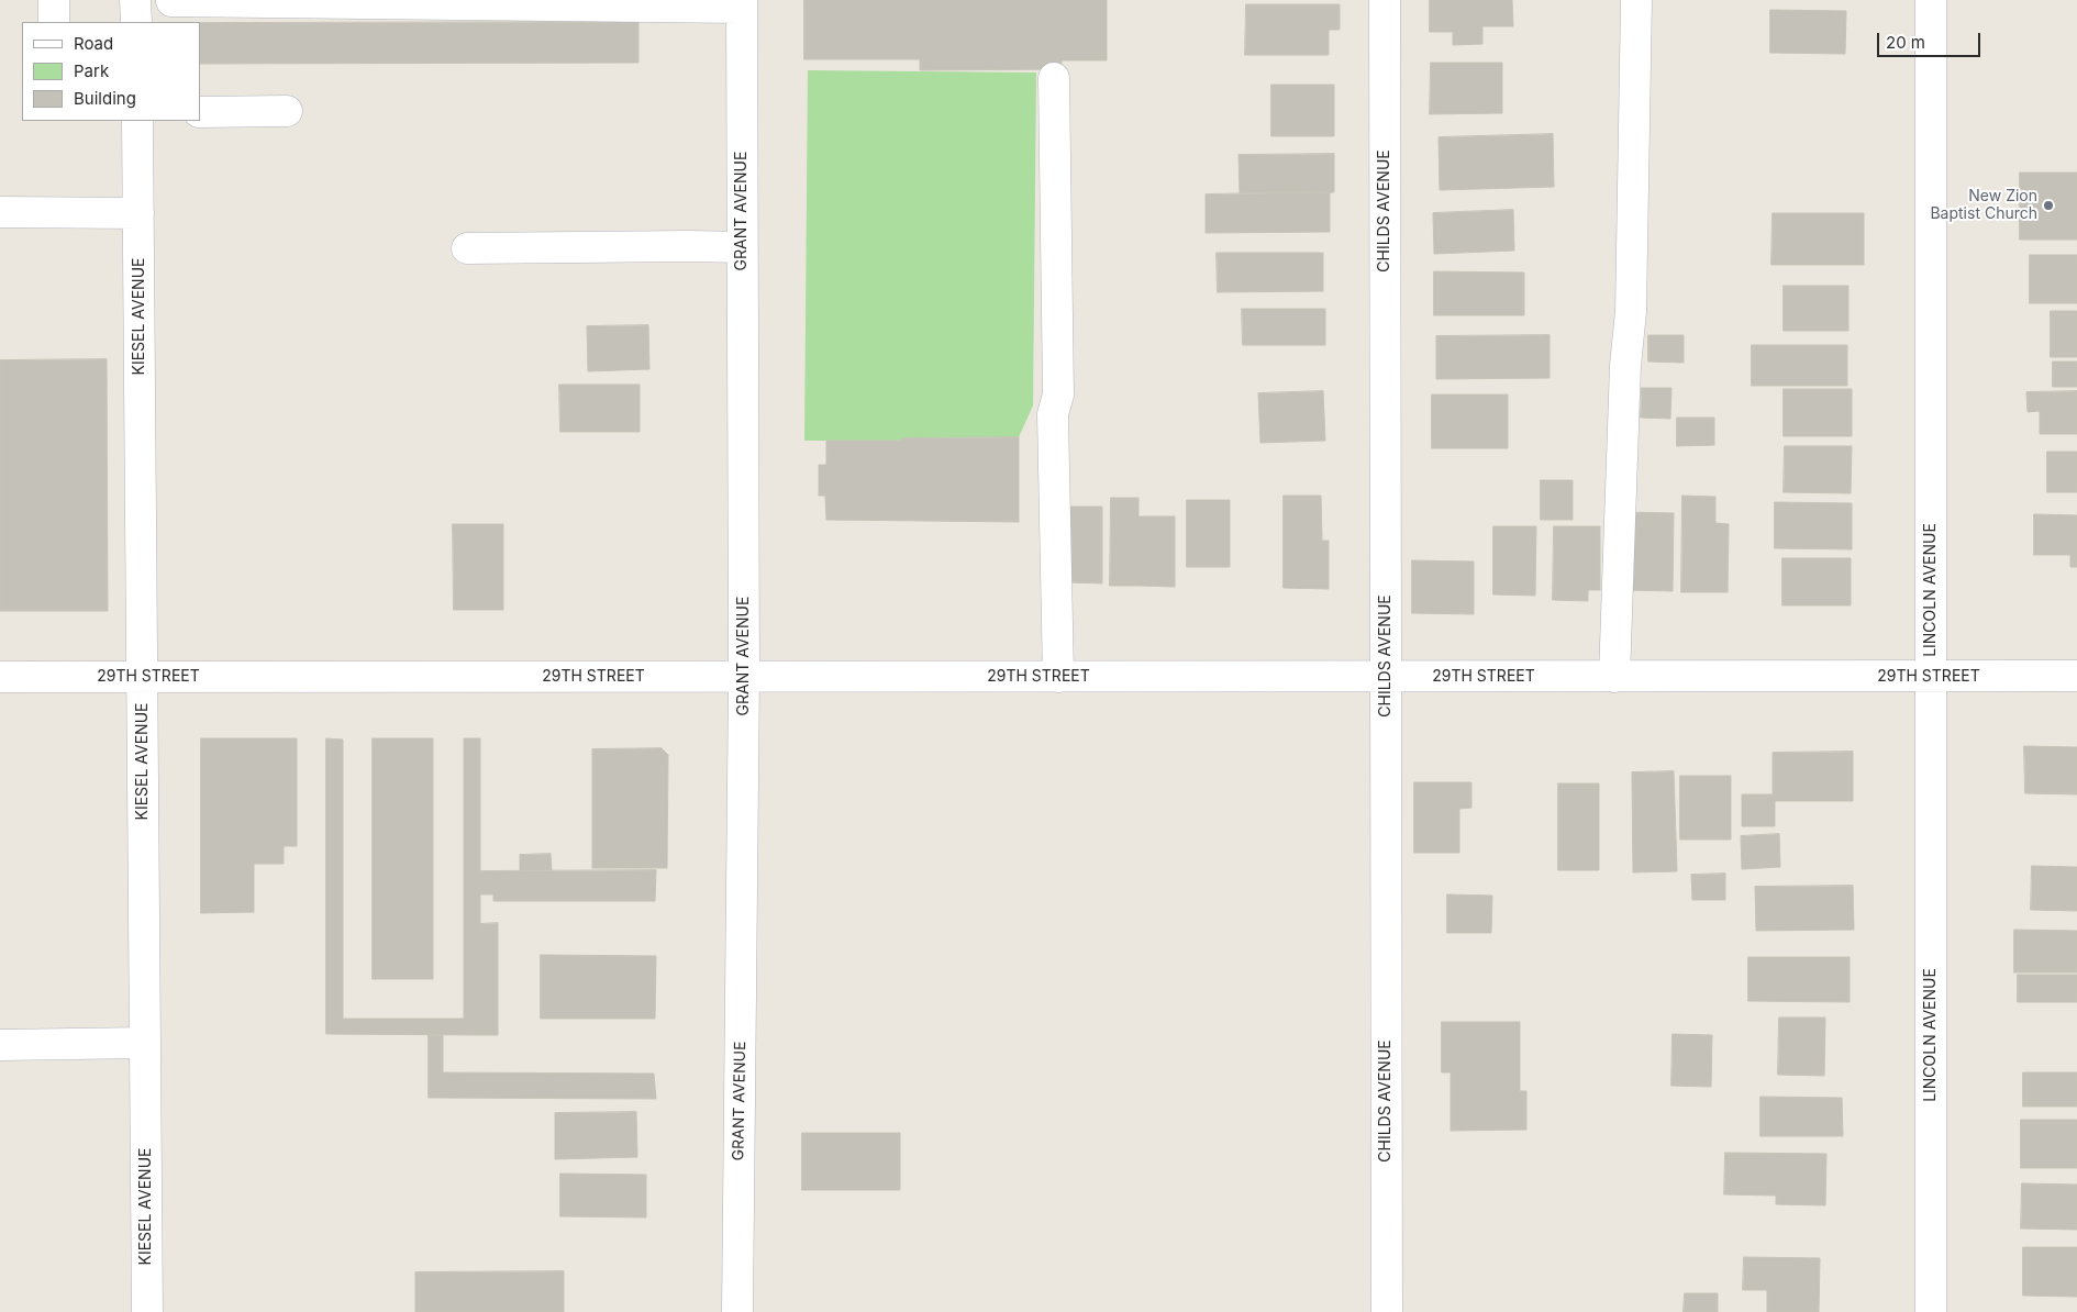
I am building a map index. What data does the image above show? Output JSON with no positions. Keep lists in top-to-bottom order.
{
  "streets": {
    "street": [
      "GRANT AVENUE",
      "CHILDS AVENUE",
      "KIESEL AVENUE",
      "LINCOLN AVENUE",
      "29TH STREET"
    ]
  },
  "crossings": [
    ["GRANT AVENUE", "29TH STREET"],
    ["CHILDS AVENUE", "29TH STREET"],
    ["KIESEL AVENUE", "29TH STREET"],
    ["LINCOLN AVENUE", "29TH STREET"]
  ],
  "places": ["New Zion Baptist Church"],
  "legend": ["Road", "Park", "Building"],
  "scale_bar": "20 m"
}
